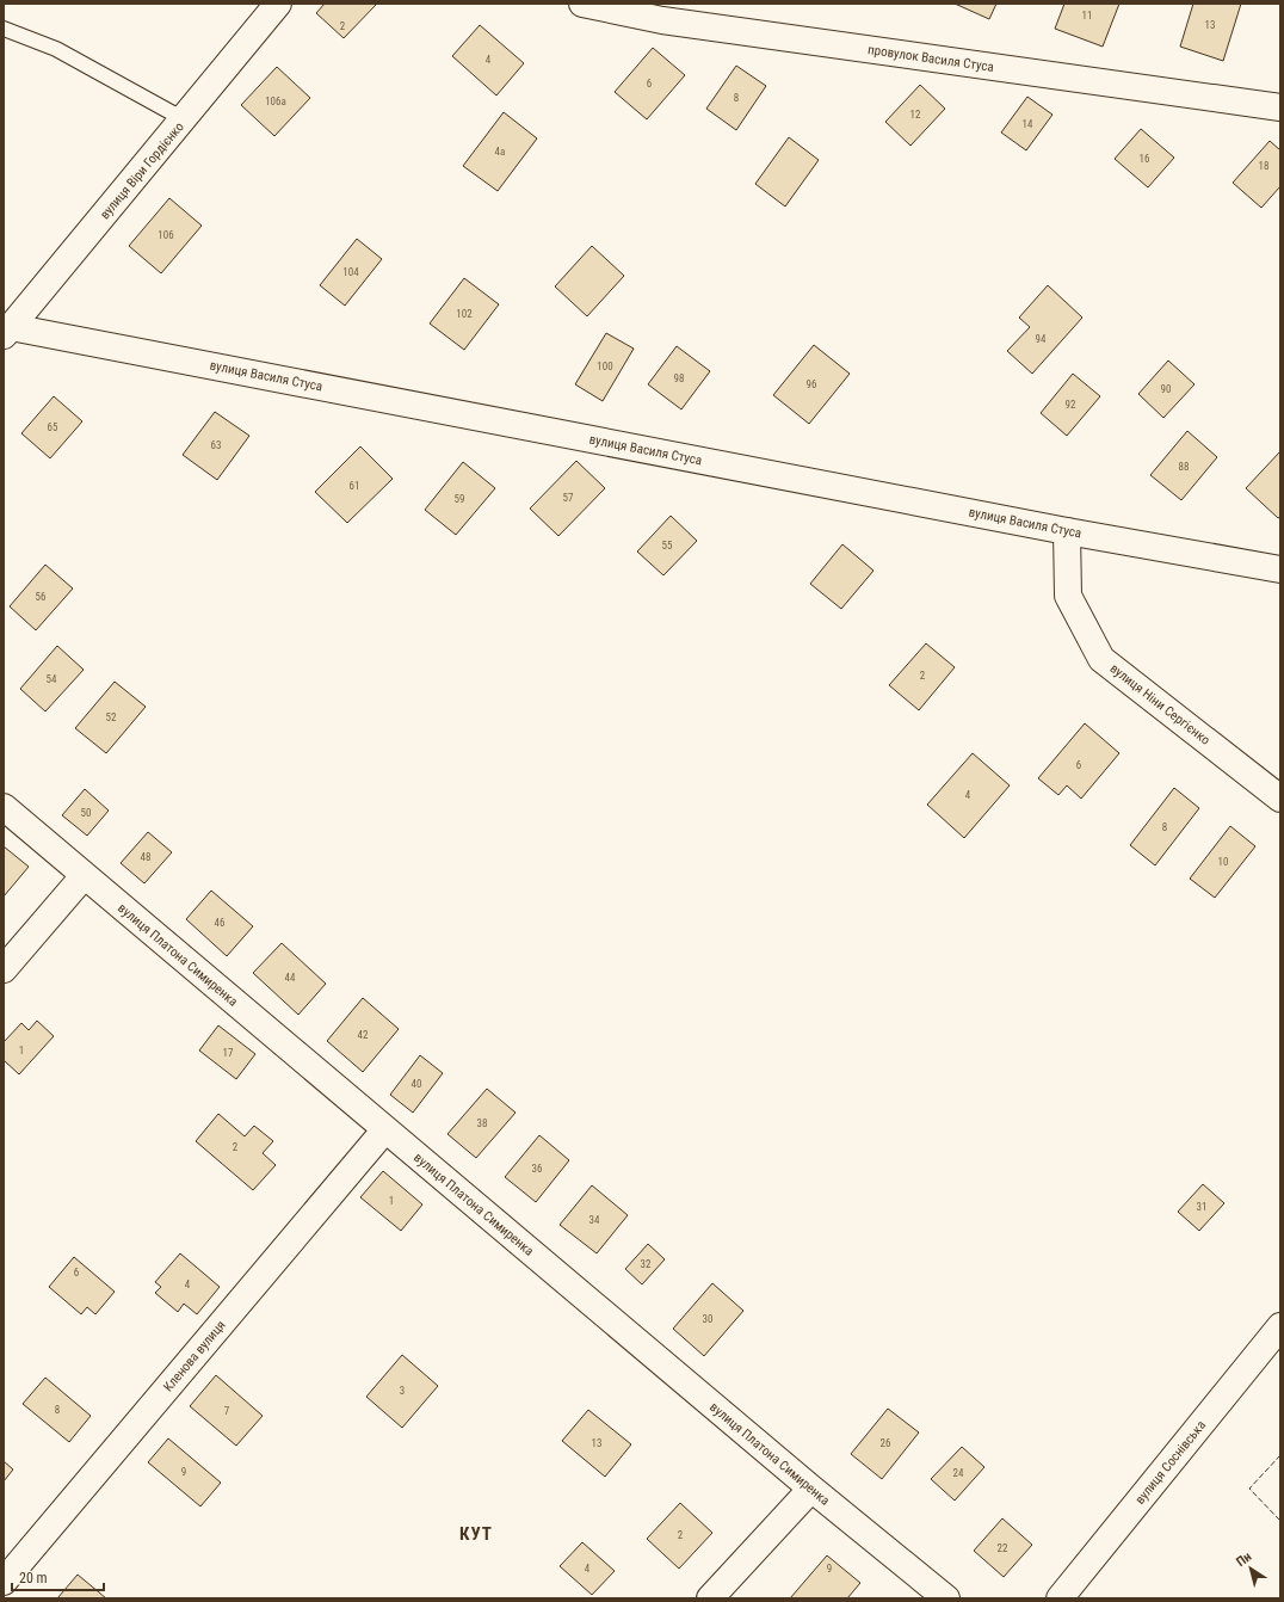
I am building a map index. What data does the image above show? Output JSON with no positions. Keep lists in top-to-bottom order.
{
  "streets": {
    "street": [
      "провулок Василя Стуса",
      "вулиця Віри Гордієнко",
      "вулиця Василя Стуса",
      "вулиця Ніни Сергієнко",
      "вулиця Платона Симиренка",
      "Кленова вулиця",
      "вулиця Соснівська"
    ]
  },
  "crossings": [
    ["вулиця Віри Гордієнко", "вулиця Василя Стуса"],
    ["вулиця Василя Стуса", "вулиця Ніни Сергієнко"],
    ["вулиця Платона Симиренка", "Кленова вулиця"]
  ],
  "districts": ["КУТ"],
  "house_numbers": [
    "11",
    "13",
    "2",
    "4",
    "6",
    "8",
    "106а",
    "12",
    "14",
    "4а",
    "16",
    "18",
    "106",
    "104",
    "102",
    "94",
    "100",
    "98",
    "96",
    "90",
    "92",
    "65",
    "63",
    "88",
    "61",
    "57",
    "59",
    "55",
    "56",
    "2",
    "54",
    "52",
    "6",
    "4",
    "50",
    "8",
    "48",
    "10",
    "46",
    "44",
    "42",
    "1",
    "17",
    "40",
    "38",
    "2",
    "36",
    "1",
    "31",
    "34",
    "32",
    "6",
    "4",
    "30",
    "3",
    "8",
    "7",
    "13",
    "26",
    "9",
    "24",
    "2",
    "22",
    "4",
    "9"
  ],
  "scale_bar": "20 m",
  "north": "top left"
}
